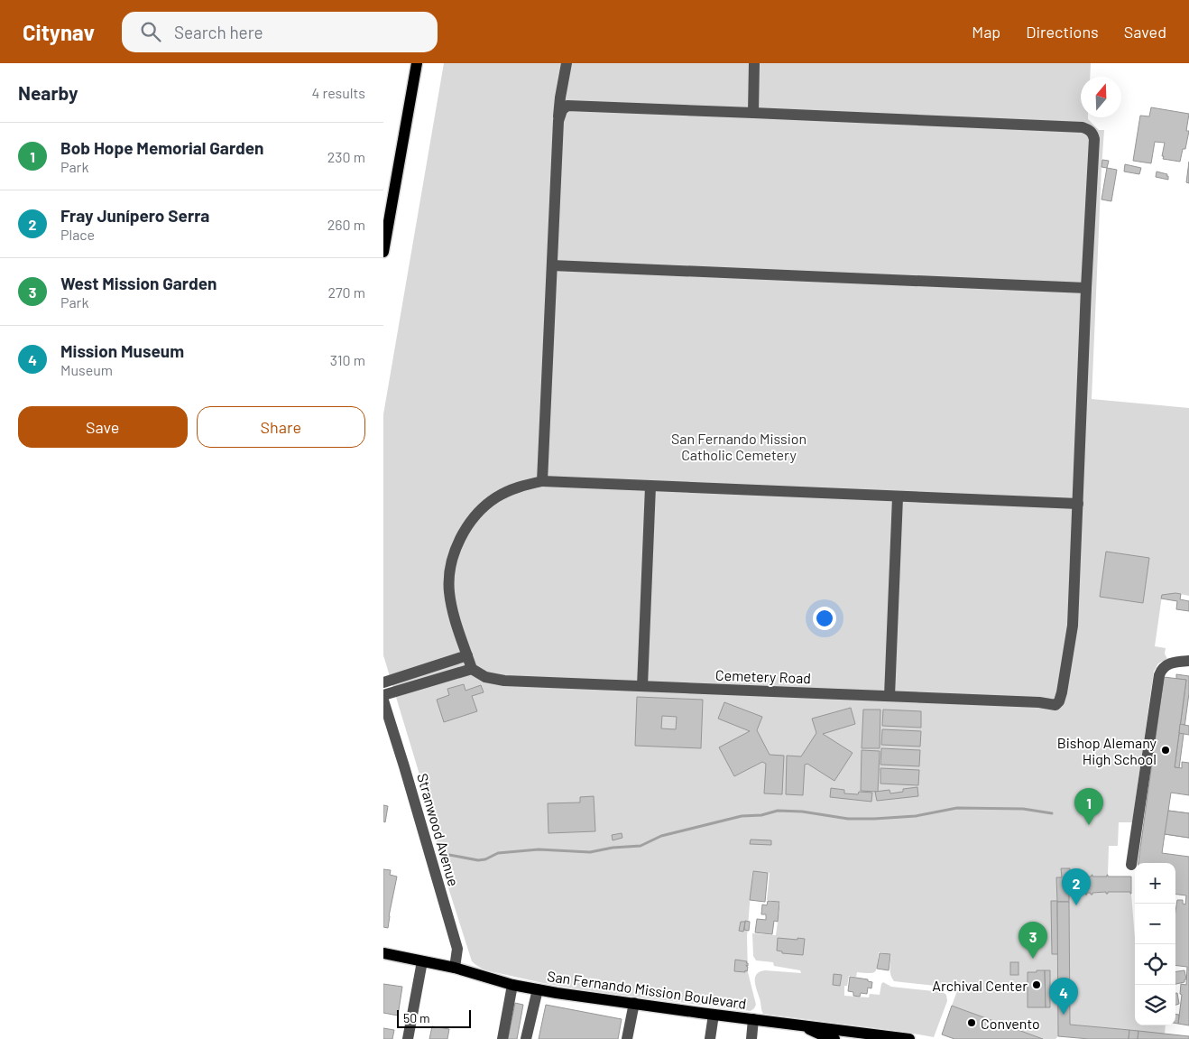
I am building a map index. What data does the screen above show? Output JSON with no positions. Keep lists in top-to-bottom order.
{
  "streets": {
    "main road": ["San Fernando Mission Boulevard"],
    "street": ["Cemetery Road", "Stranwood Avenue"]
  },
  "crossings": [
    ["Stranwood Avenue", "San Fernando Mission Boulevard"]
  ],
  "parks": ["San Fernando Mission Catholic Cemetery"],
  "places": ["Bishop Alemany High School", "Archival Center", "Convento"],
  "scale_bar": "50 m",
  "north": "top",
  "page": {
    "header": "Citynav",
    "search": "Search here",
    "nav": ["Map", "Directions", "Saved"],
    "heading": ["Nearby", "4 results"],
    "list": [
      {
        "mark": "1",
        "name": "Bob Hope Memorial Garden",
        "note": "Park",
        "value": "230 m"
      },
      {
        "mark": "2",
        "name": "Fray Junípero Serra",
        "note": "Place",
        "value": "260 m"
      },
      {
        "mark": "3",
        "name": "West Mission Garden",
        "note": "Park",
        "value": "270 m"
      },
      {
        "mark": "4",
        "name": "Mission Museum",
        "note": "Museum",
        "value": "310 m"
      }
    ],
    "buttons": ["Save", "Share"],
    "pins": [
      "1",
      "2",
      "3",
      "4"
    ],
    "map_buttons": ["+", "−"],
    "scale": "50 m"
  }
}
